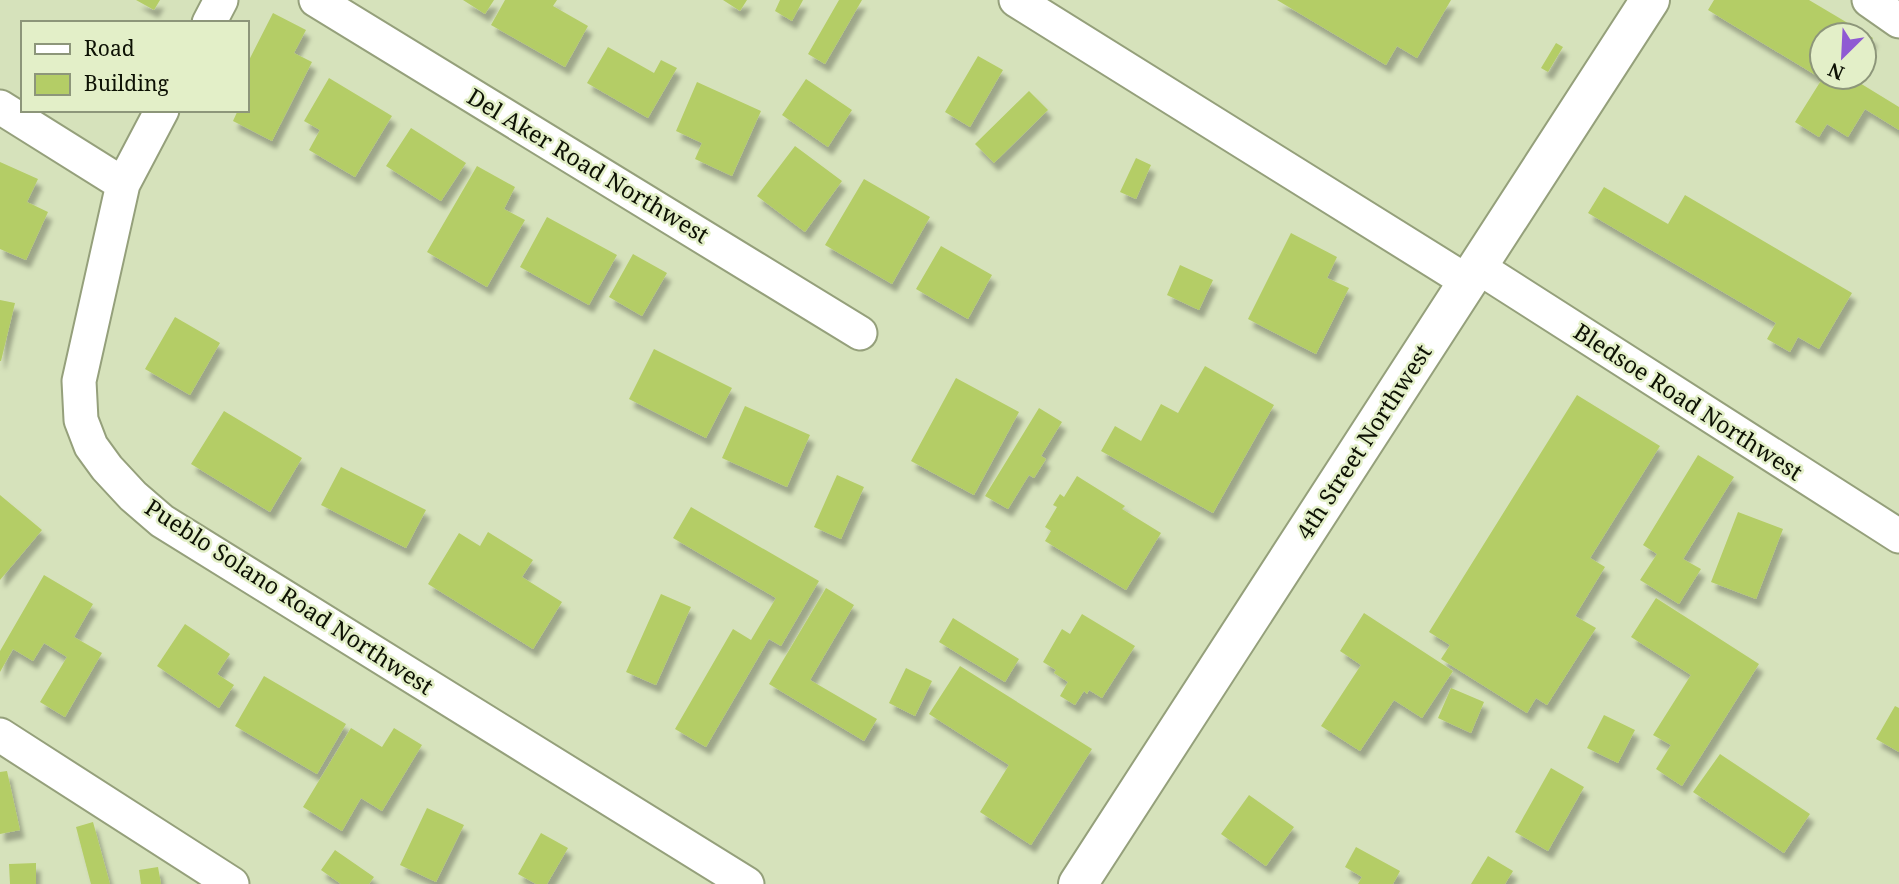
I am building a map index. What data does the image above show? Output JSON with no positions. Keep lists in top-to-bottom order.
{
  "streets": {
    "main road": ["4th Street Northwest"],
    "street": ["Del Aker Road Northwest", "Bledsoe Road Northwest", "Pueblo Solano Road Northwest"]
  },
  "crossings": [
    ["Bledsoe Road Northwest", "4th Street Northwest"]
  ],
  "legend": ["Road", "Building"],
  "north": "bottom left"
}
